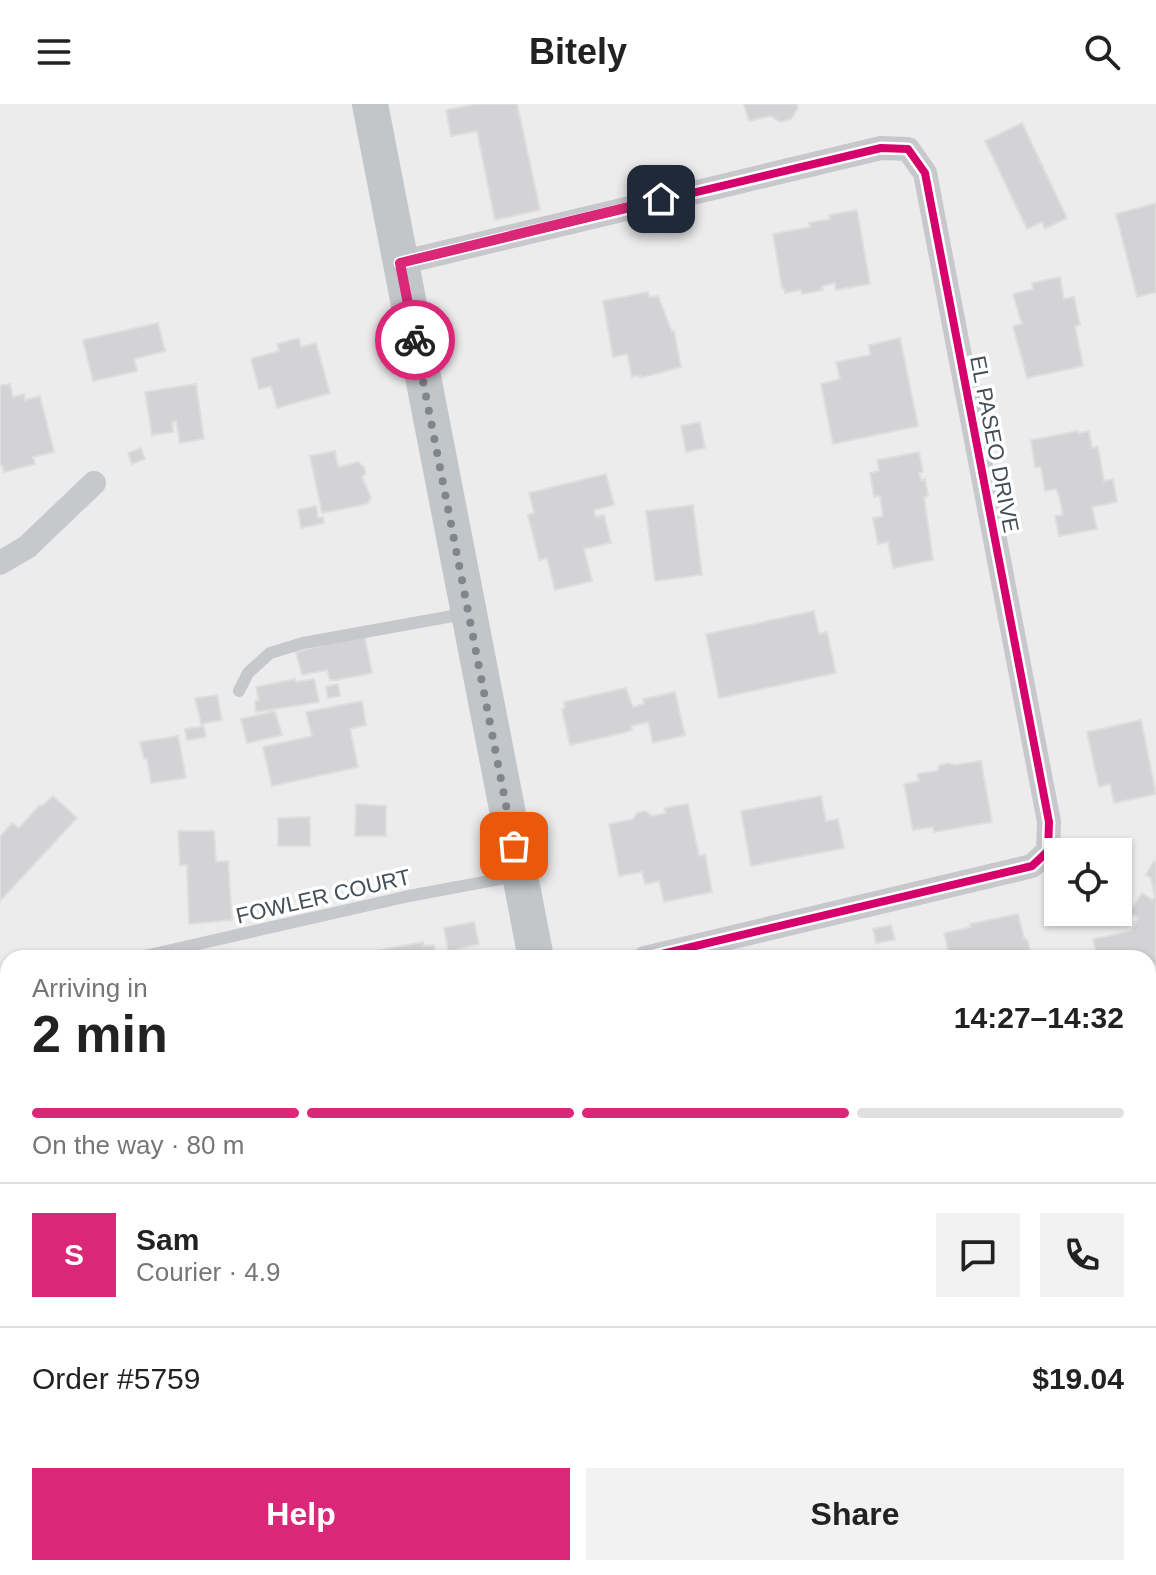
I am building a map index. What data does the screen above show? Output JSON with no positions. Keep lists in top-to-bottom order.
{
  "streets": {
    "street": ["EL PASEO DRIVE"],
    "lane": ["FOWLER COURT"]
  },
  "page": {
    "header": "Bitely",
    "heading": ["2 min", "Arriving in", "14:27–14:32"],
    "panel": [
      "Sam",
      "Courier · 4.9",
      "Order #5759",
      "$19.04"
    ],
    "bar": "On the way · 80 m",
    "round": "S",
    "buttons": ["Help", "Share"]
  }
}
